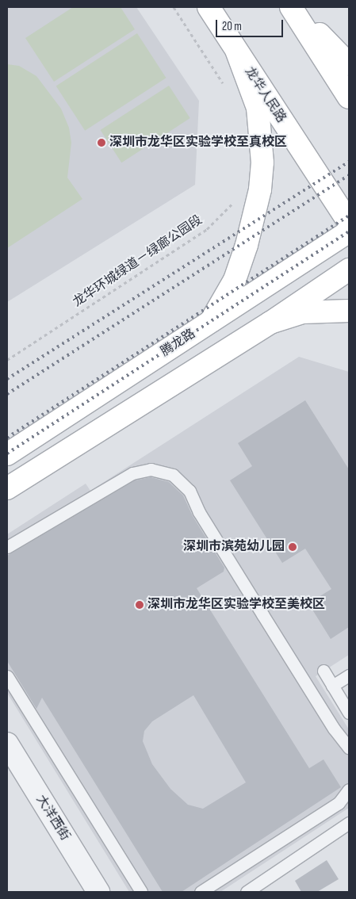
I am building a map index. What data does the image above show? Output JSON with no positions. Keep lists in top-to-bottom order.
{
  "streets": {
    "main road": ["龙华人民路", "腾龙路"],
    "street": ["大洋西街"],
    "path": ["龙华环城绿道－绿廊公园段"]
  },
  "places": ["深圳市龙华区实验学校至真校区", "深圳市滨苑幼儿园", "深圳市龙华区实验学校至美校区"],
  "scale_bar": "20 m"
}
